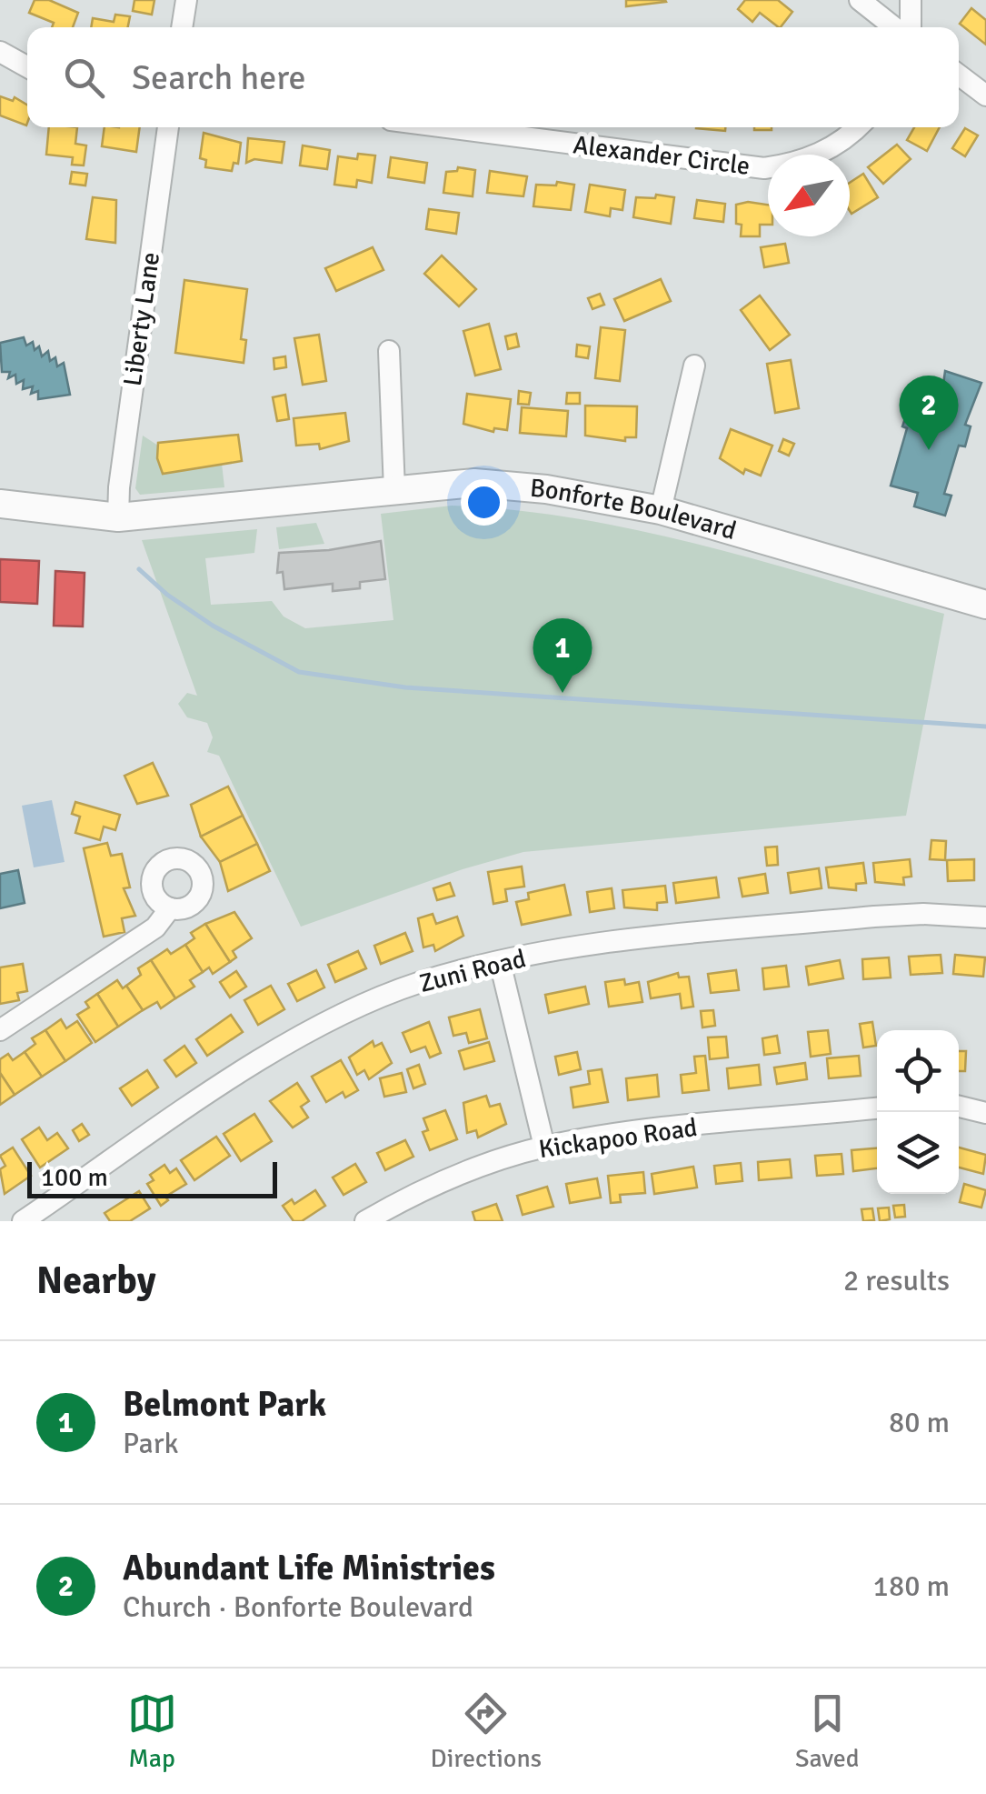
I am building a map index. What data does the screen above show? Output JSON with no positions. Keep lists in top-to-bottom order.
{
  "streets": {
    "main road": ["Bonforte Boulevard"],
    "street": [
      "Alexander Circle",
      "Liberty Lane",
      "Zuni Road",
      "Kickapoo Road"
    ]
  },
  "crossings": [
    ["Liberty Lane", "Bonforte Boulevard"]
  ],
  "scale_bar": "100 m",
  "north": "bottom left",
  "page": {
    "search": "Search here",
    "pins": ["2", "1"],
    "scale": "100 m",
    "heading": ["Nearby", "2 results"],
    "list": [
      {
        "mark": "1",
        "name": "Belmont Park",
        "note": "Park",
        "value": "80 m"
      },
      {
        "mark": "2",
        "name": "Abundant Life Ministries",
        "note": "Church · Bonforte Boulevard",
        "value": "180 m"
      }
    ],
    "nav": ["Map", "Directions", "Saved"]
  }
}
